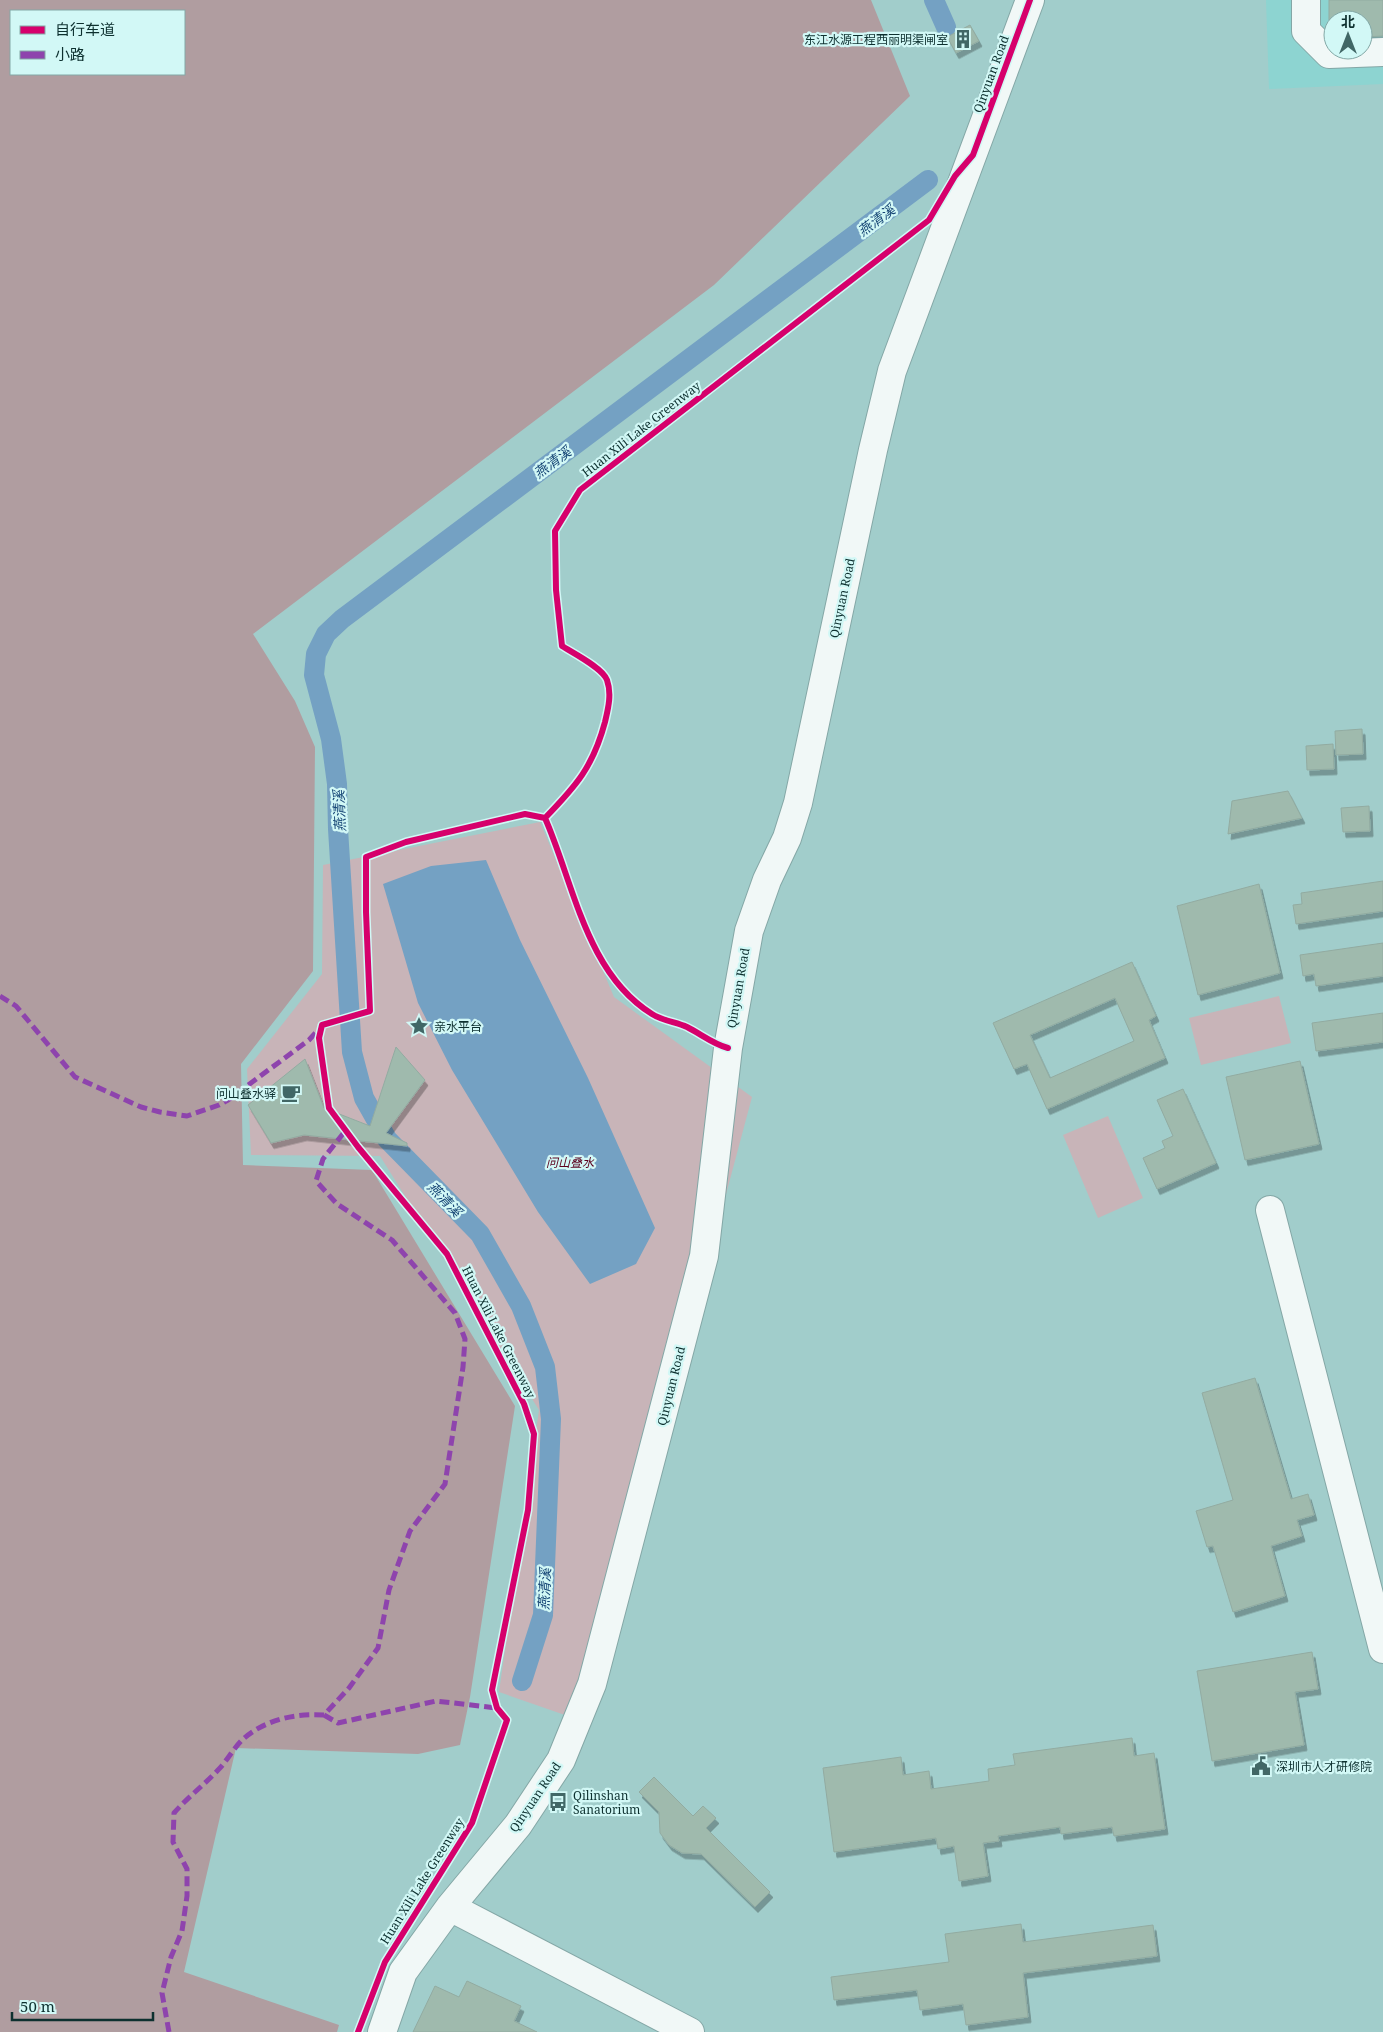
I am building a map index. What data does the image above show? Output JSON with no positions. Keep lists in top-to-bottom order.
{
  "streets": {
    "street": ["Qinyuan Road"],
    "cycle path": ["Huan Xili Lake Greenway"]
  },
  "water": ["燕清溪"],
  "parks": ["问山叠水"],
  "places": {
    "building": ["东江水源工程西丽明渠闸室"],
    "place": ["亲水平台"],
    "cafe": ["问山叠水驿"],
    "public building": ["深圳市人才研修院"],
    "bus stop": ["Qilinshan Sanatorium"]
  },
  "legend": ["自行车道", "小路"],
  "scale_bar": "50 m",
  "north": "top"
}
